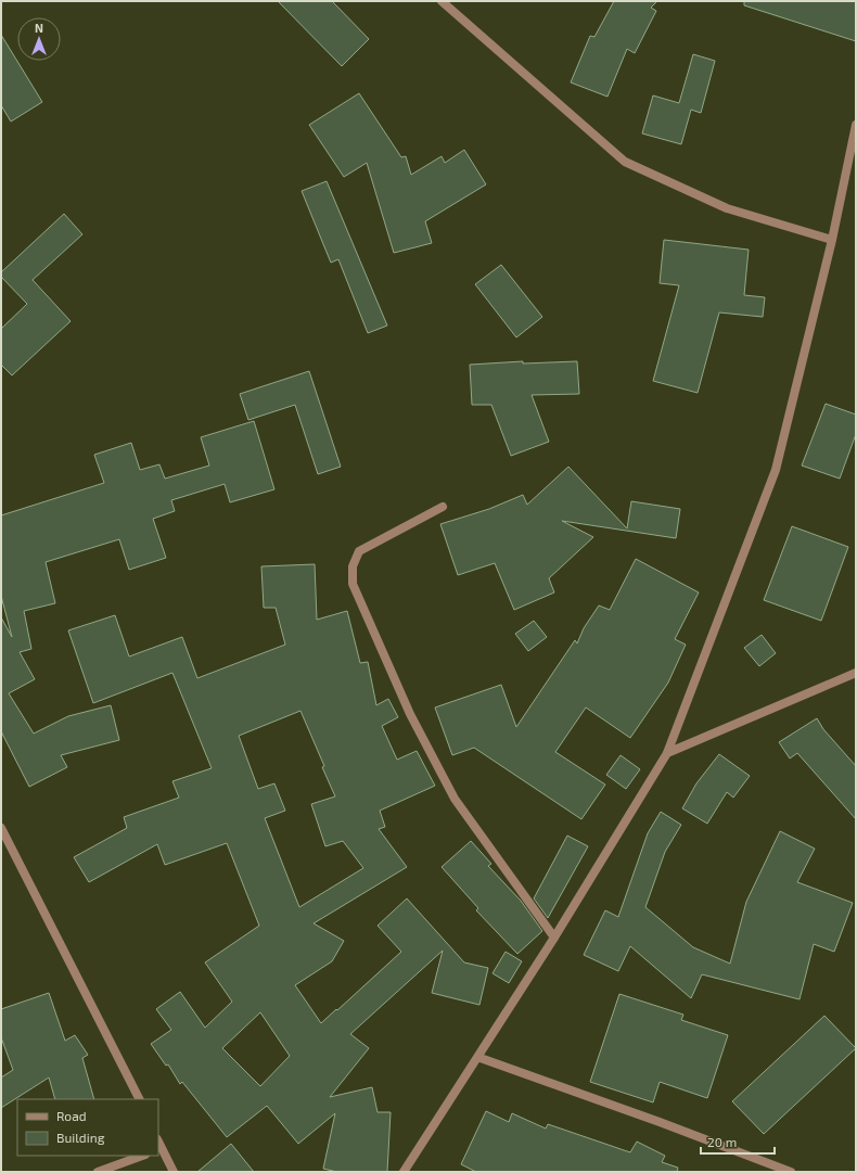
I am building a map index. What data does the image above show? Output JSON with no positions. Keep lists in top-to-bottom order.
{
  "legend": ["Road", "Building"],
  "scale_bar": "20 m",
  "north": "top"
}
